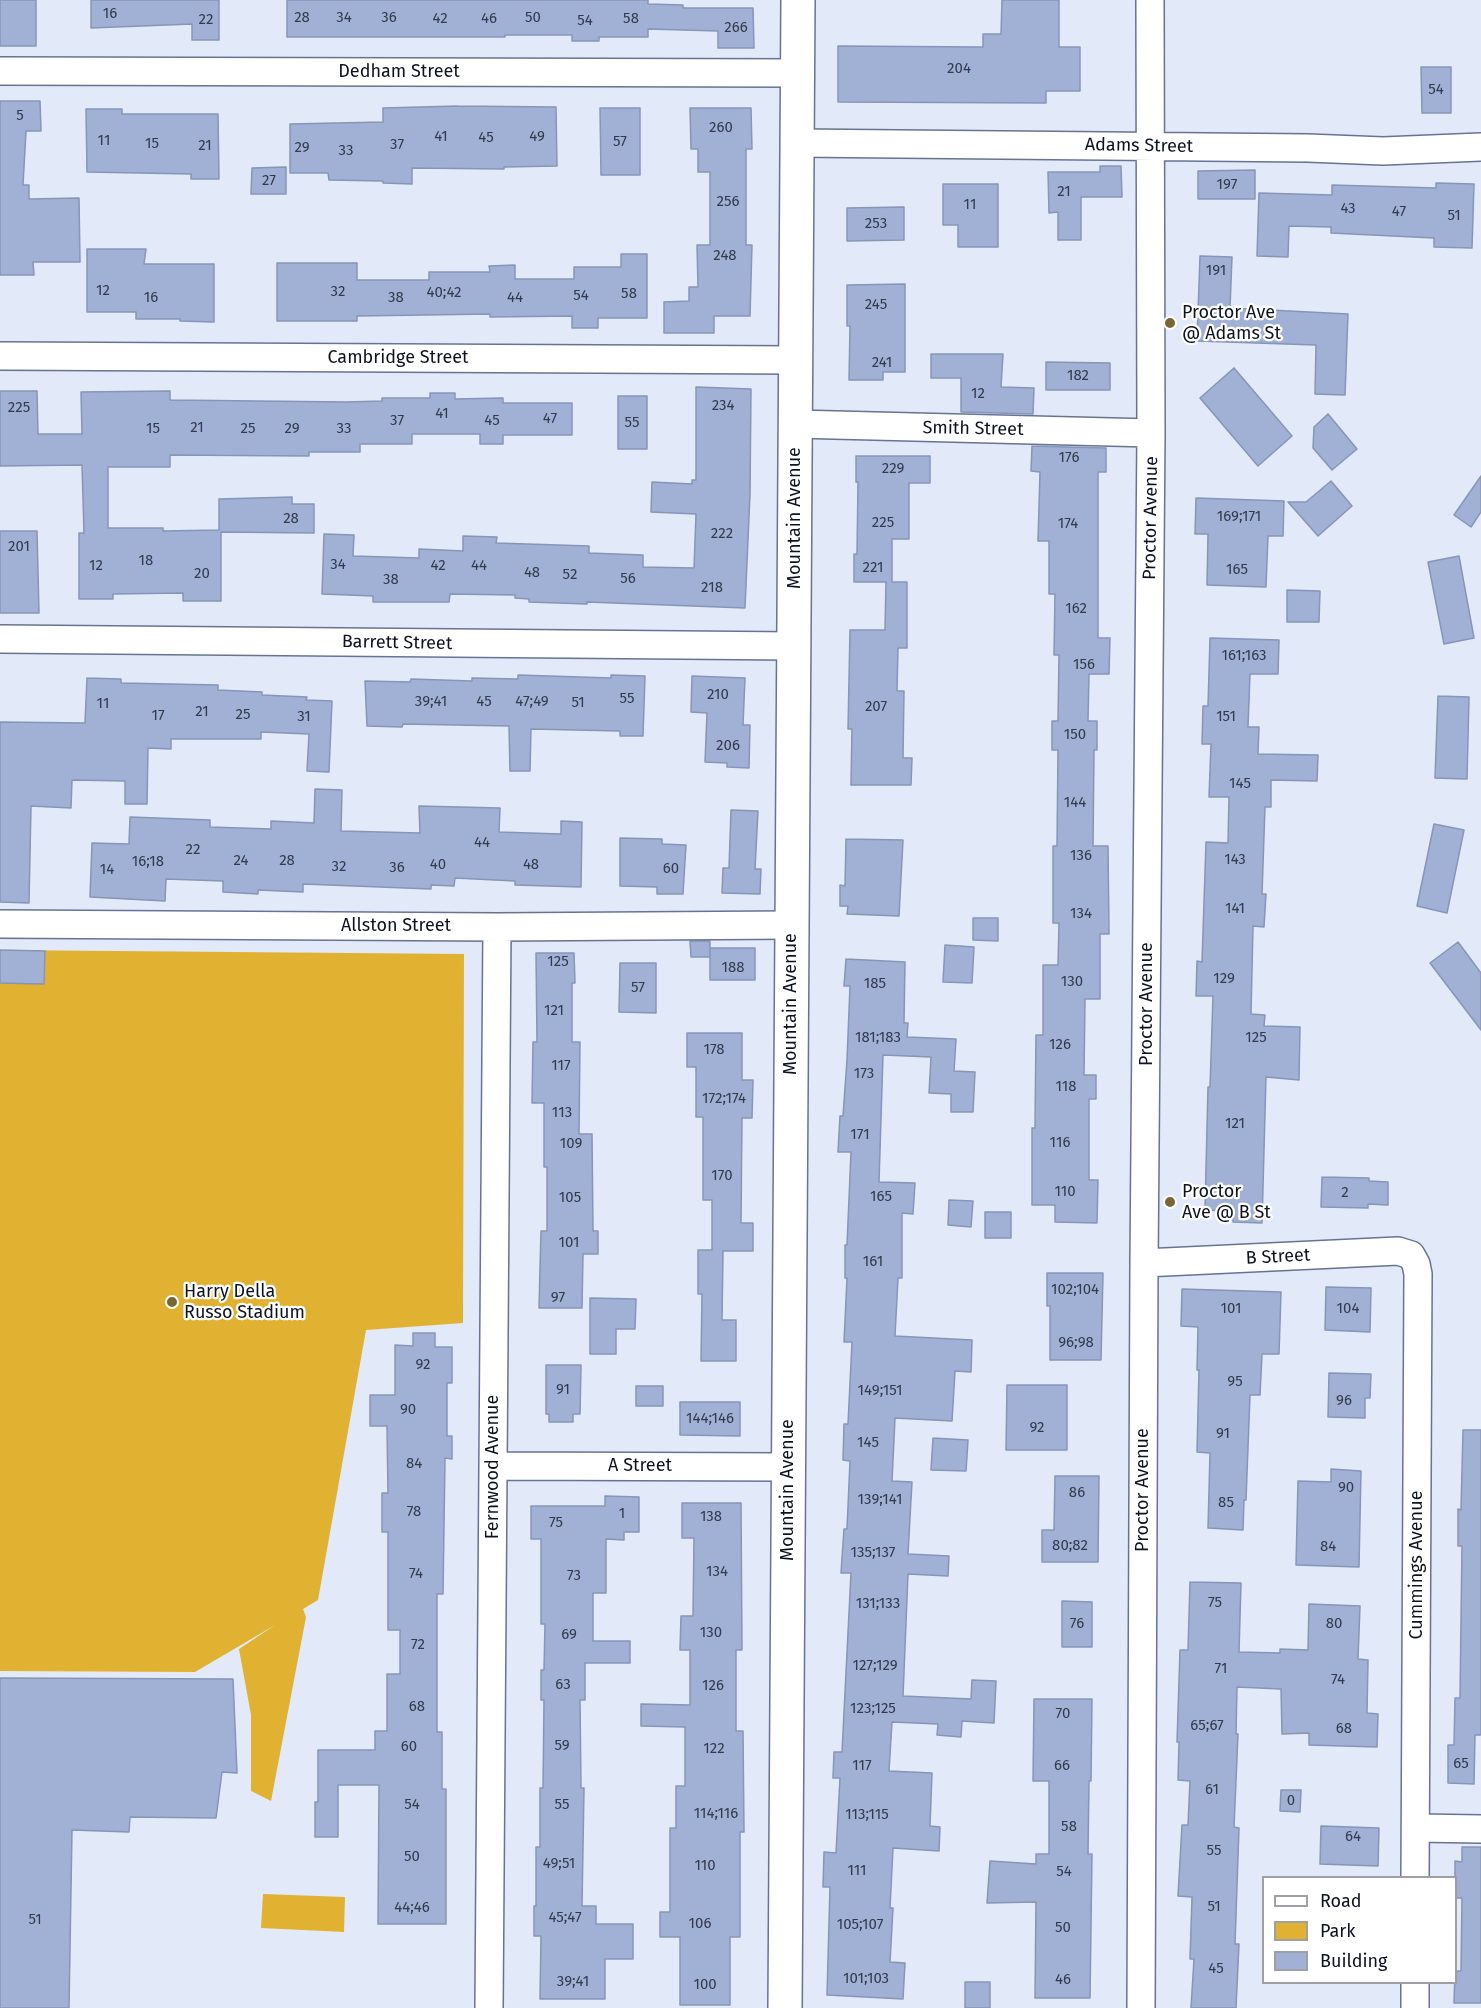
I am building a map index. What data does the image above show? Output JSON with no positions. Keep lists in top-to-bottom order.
{
  "streets": {
    "street": [
      "Dedham Street",
      "Adams Street",
      "Cambridge Street",
      "Smith Street",
      "Mountain Avenue",
      "Proctor Avenue",
      "Barrett Street",
      "Allston Street",
      "B Street",
      "A Street",
      "Fernwood Avenue",
      "Cummings Avenue"
    ]
  },
  "crossings": [
    ["Dedham Street", "Mountain Avenue"],
    ["Adams Street", "Mountain Avenue"],
    ["Adams Street", "Proctor Avenue"],
    ["Cambridge Street", "Mountain Avenue"],
    ["Smith Street", "Mountain Avenue"],
    ["Smith Street", "Proctor Avenue"],
    ["Mountain Avenue", "Barrett Street"],
    ["Mountain Avenue", "Allston Street"],
    ["Mountain Avenue", "A Street"],
    ["Proctor Avenue", "B Street"],
    ["Allston Street", "Fernwood Avenue"],
    ["B Street", "Cummings Avenue"],
    ["A Street", "Fernwood Avenue"]
  ],
  "places": ["Proctor Ave @ Adams St", "Proctor Ave @ B St", "Harry Della Russo Stadium"],
  "house_numbers": [
    "16",
    "28",
    "34",
    "36",
    "50",
    "42",
    "46",
    "58",
    "22",
    "54",
    "266",
    "204",
    "54",
    "5",
    "260",
    "41",
    "49",
    "45",
    "11",
    "57",
    "15",
    "37",
    "21",
    "29",
    "33",
    "27",
    "197",
    "21",
    "256",
    "11",
    "43",
    "47",
    "51",
    "253",
    "248",
    "191",
    "12",
    "32",
    "40;42",
    "58",
    "54",
    "16",
    "38",
    "44",
    "245",
    "241",
    "182",
    "12",
    "234",
    "225",
    "41",
    "47",
    "37",
    "45",
    "55",
    "21",
    "15",
    "25",
    "29",
    "33",
    "176",
    "229",
    "169;171",
    "28",
    "225",
    "174",
    "222",
    "201",
    "18",
    "34",
    "12",
    "42",
    "44",
    "221",
    "165",
    "48",
    "20",
    "52",
    "56",
    "38",
    "218",
    "162",
    "161;163",
    "156",
    "210",
    "55",
    "39;41",
    "45",
    "47;49",
    "51",
    "11",
    "207",
    "21",
    "25",
    "17",
    "31",
    "151",
    "150",
    "206",
    "145",
    "144",
    "44",
    "22",
    "136",
    "143",
    "24",
    "28",
    "16;18",
    "40",
    "48",
    "32",
    "36",
    "60",
    "14",
    "141",
    "134",
    "125",
    "188",
    "129",
    "130",
    "185",
    "57",
    "121",
    "181;183",
    "125",
    "126",
    "178",
    "117",
    "173",
    "118",
    "172;174",
    "113",
    "121",
    "171",
    "116",
    "109",
    "170",
    "110",
    "2",
    "165",
    "105",
    "101",
    "161",
    "102;104",
    "97",
    "101",
    "104",
    "96;98",
    "92",
    "95",
    "91",
    "149;151",
    "96",
    "90",
    "144;146",
    "92",
    "91",
    "145",
    "84",
    "90",
    "86",
    "139;141",
    "85",
    "78",
    "1",
    "138",
    "75",
    "80;82",
    "84",
    "135;137",
    "134",
    "74",
    "73",
    "75",
    "131;133",
    "76",
    "80",
    "130",
    "69",
    "72",
    "127;129",
    "71",
    "74",
    "63",
    "126",
    "68",
    "123;125",
    "70",
    "65;67",
    "68",
    "59",
    "60",
    "122",
    "65",
    "117",
    "66",
    "61",
    "0",
    "54",
    "55",
    "114;116",
    "113;115",
    "58",
    "64",
    "55",
    "50",
    "49;51",
    "110",
    "111",
    "54",
    "51",
    "44;46",
    "45;47",
    "51",
    "106",
    "105;107",
    "50",
    "45",
    "101;103",
    "46",
    "39;41",
    "100"
  ],
  "legend": ["Road", "Park", "Building"]
}
